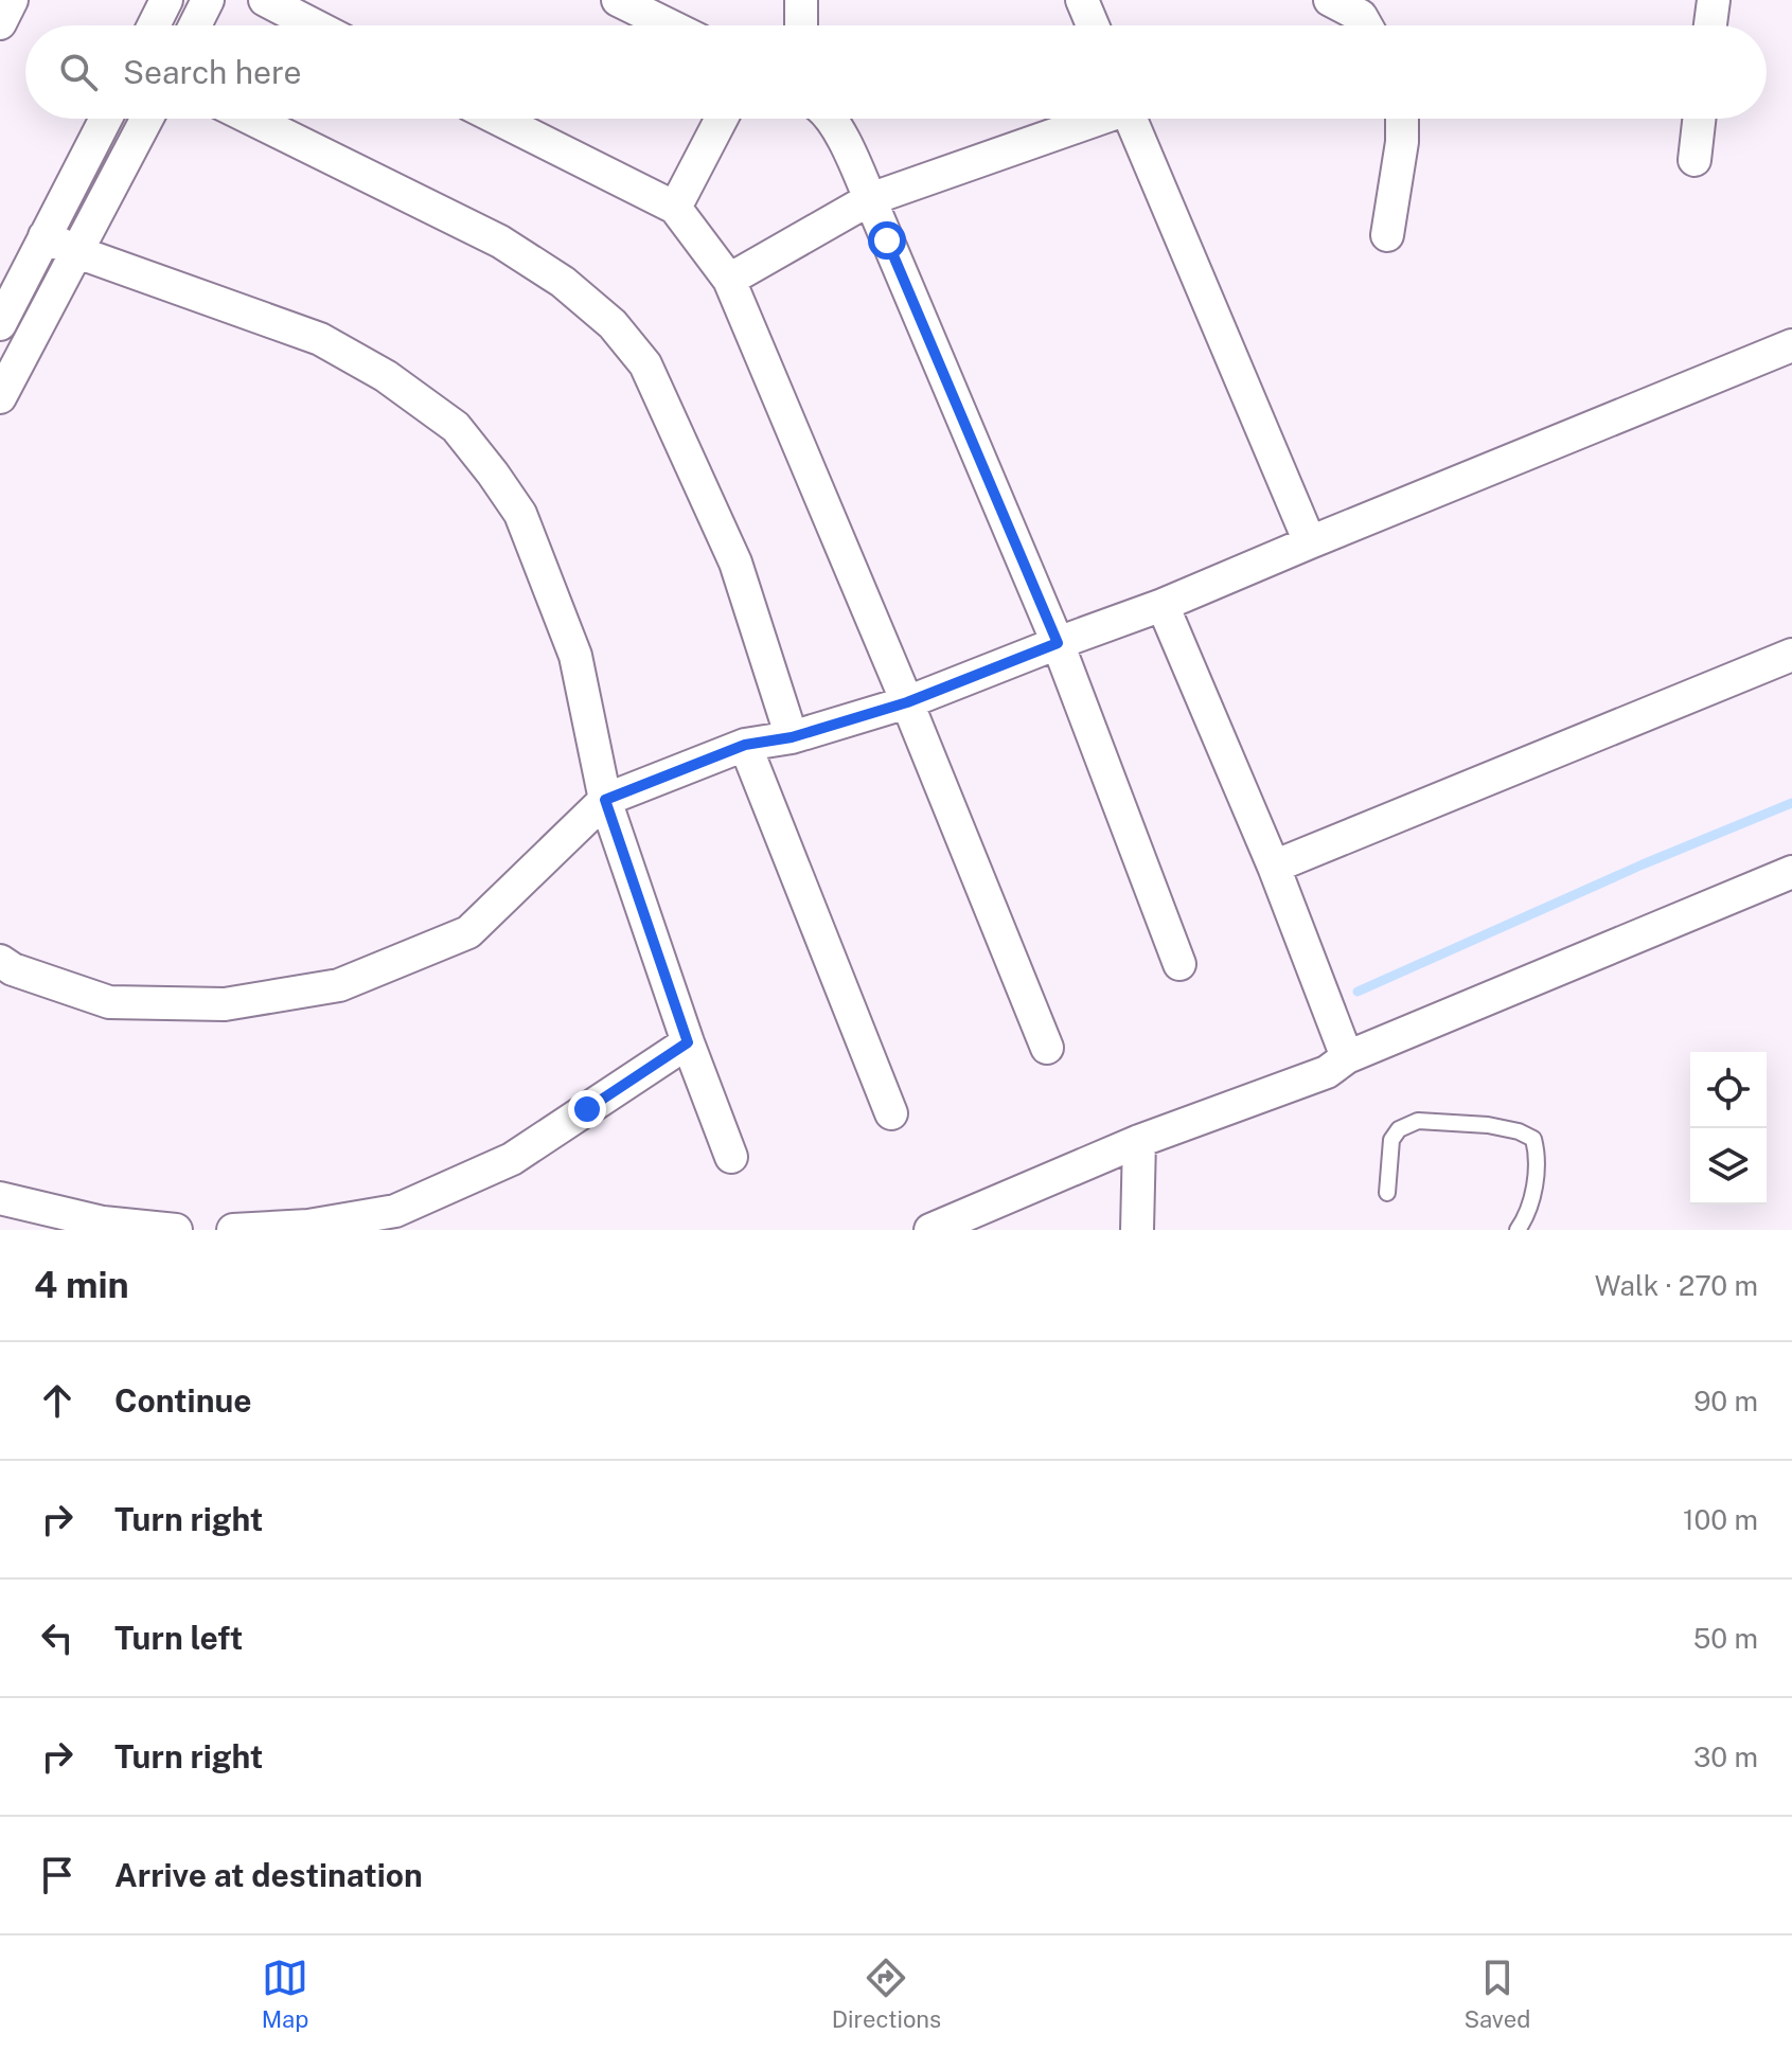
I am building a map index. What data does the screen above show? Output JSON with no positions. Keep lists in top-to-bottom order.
{
  "page": {
    "search": "Search here",
    "heading": ["4 min", "Walk · 270 m"],
    "list": [
      ["Continue", "90 m"],
      ["Turn right", "100 m"],
      ["Turn left", "50 m"],
      ["Turn right", "30 m"],
      "Arrive at destination"
    ],
    "nav": ["Map", "Directions", "Saved"]
  }
}
